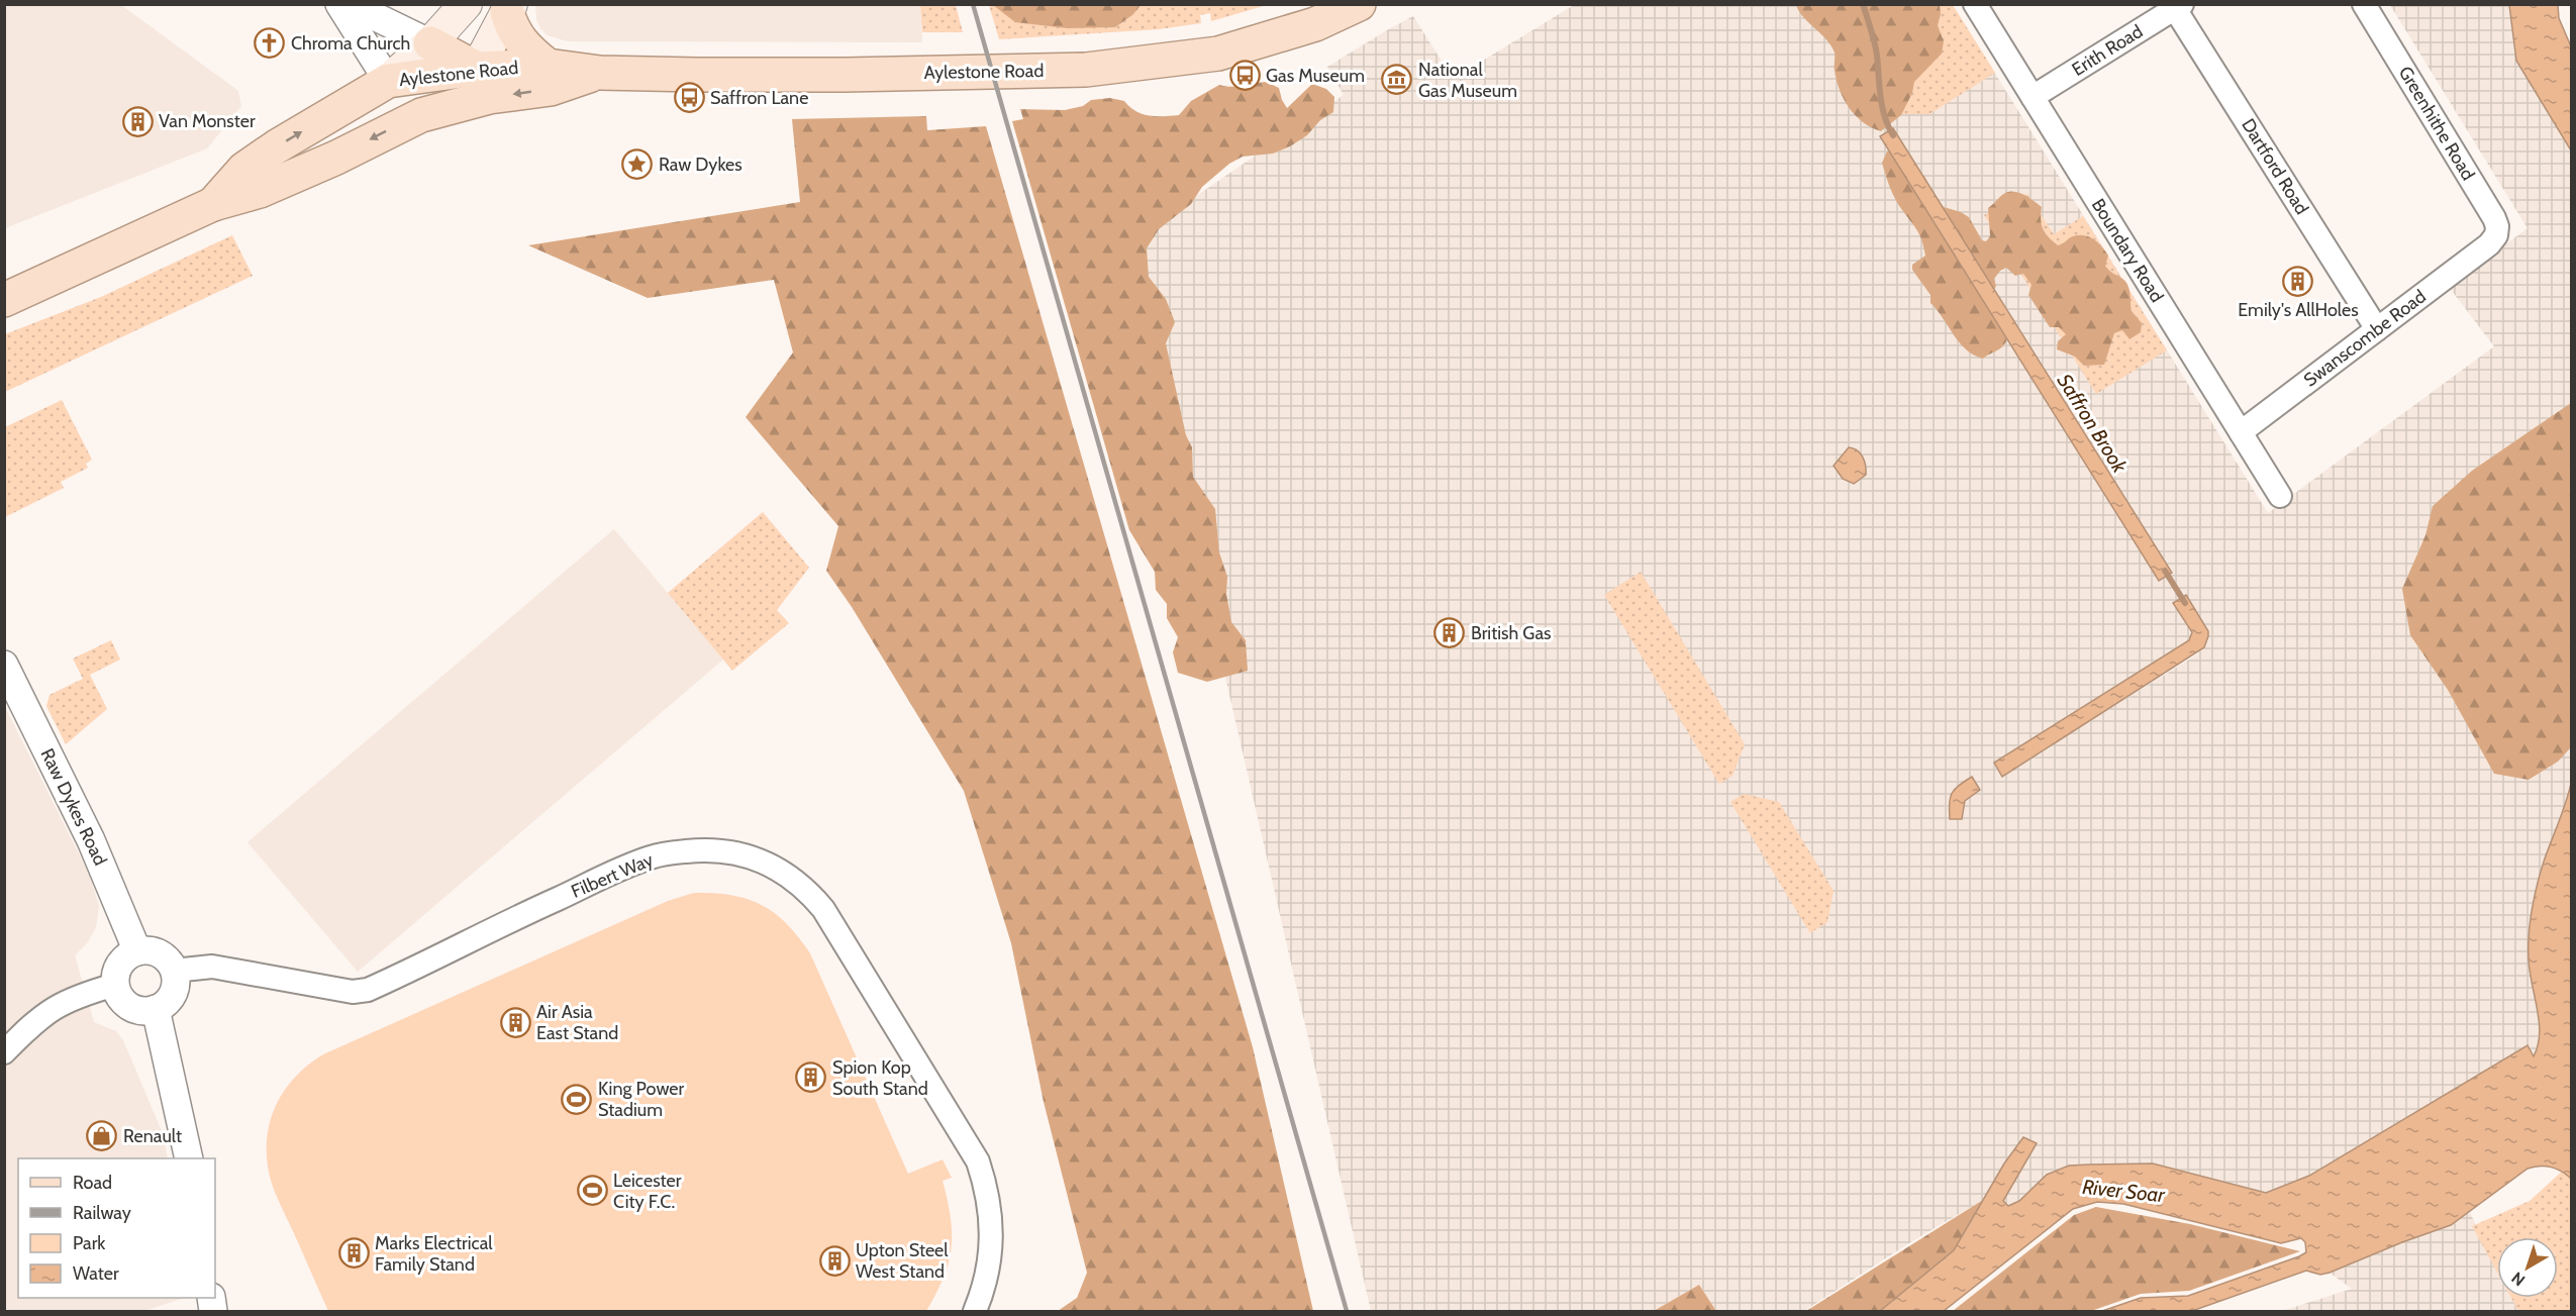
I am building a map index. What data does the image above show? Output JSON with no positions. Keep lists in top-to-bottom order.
{
  "streets": {
    "main road": ["Aylestone Road"],
    "street": [
      "Erith Road",
      "Greenhithe Road",
      "Dartford Road",
      "Boundary Road",
      "Swanscombe Road",
      "Raw Dykes Road",
      "Filbert Way"
    ]
  },
  "crossings": [
    ["Erith Road", "Dartford Road"],
    ["Erith Road", "Boundary Road"],
    ["Greenhithe Road", "Swanscombe Road"],
    ["Dartford Road", "Swanscombe Road"],
    ["Boundary Road", "Swanscombe Road"],
    ["Raw Dykes Road", "Filbert Way"]
  ],
  "water": ["Saffron Brook", "River Soar"],
  "places": {
    "church": ["Chroma Church"],
    "bus stop": ["Gas Museum", "Saffron Lane"],
    "museum": ["National Gas Museum"],
    "building": [
      "Van Monster",
      "Emily's AllHoles",
      "British Gas",
      "Air Asia East Stand",
      "Spion Kop South Stand",
      "Marks Electrical Family Stand",
      "Upton Steel West Stand"
    ],
    "place": ["Raw Dykes"],
    "sports": ["King Power Stadium", "Leicester City F.C."],
    "shop": ["Renault"]
  },
  "legend": [
    "Road",
    "Railway",
    "Park",
    "Water"
  ],
  "north": "bottom left"
}
